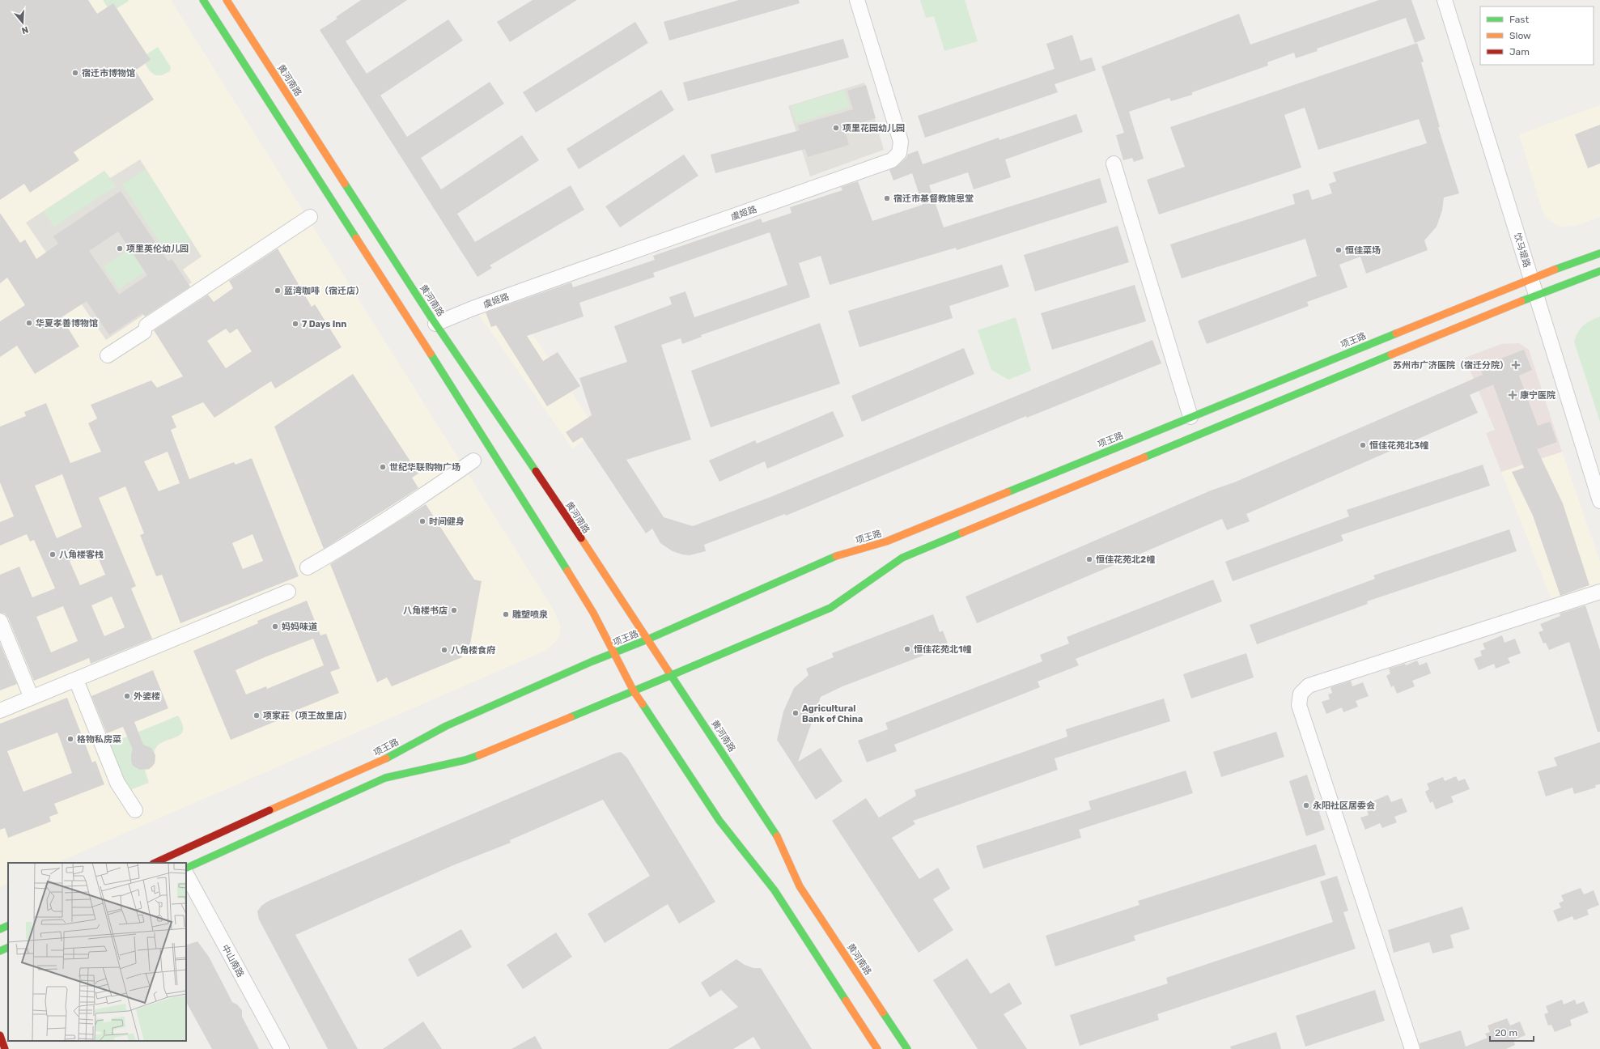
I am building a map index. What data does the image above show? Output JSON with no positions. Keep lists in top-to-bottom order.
{
  "streets": {
    "main road": ["黄河南路", "项王路"],
    "street": ["虞姬路", "饮马堤路", "中山南路"]
  },
  "crossings": [
    ["黄河南路", "虞姬路"],
    ["黄河南路", "项王路"],
    ["饮马堤路", "项王路"]
  ],
  "places": {
    "other": [
      "宿迁市博物馆",
      "项里花园幼儿园",
      "宿迁市基督教施恩堂",
      "项里英伦幼儿园",
      "恒佳菜场",
      "蓝湾咖啡（宿迁店）",
      "华夏孝善博物馆",
      "7 Days Inn",
      "恒佳花苑北3幢",
      "世纪华联购物广场",
      "时间健身",
      "八角楼客栈",
      "恒佳花苑北2幢",
      "八角楼书店",
      "雕塑喷泉",
      "妈妈味道",
      "恒佳花苑北1幢",
      "八角楼食府",
      "外婆楼",
      "Agricultural Bank of China",
      "项家莊（项王故里店）",
      "格物私房菜",
      "永阳社区居委会"
    ],
    "health": ["苏州市广济医院（宿迁分院）", "康宁医院"]
  },
  "legend": ["Fast", "Slow", "Jam"],
  "scale_bar": "20 m",
  "north": "bottom"
}
